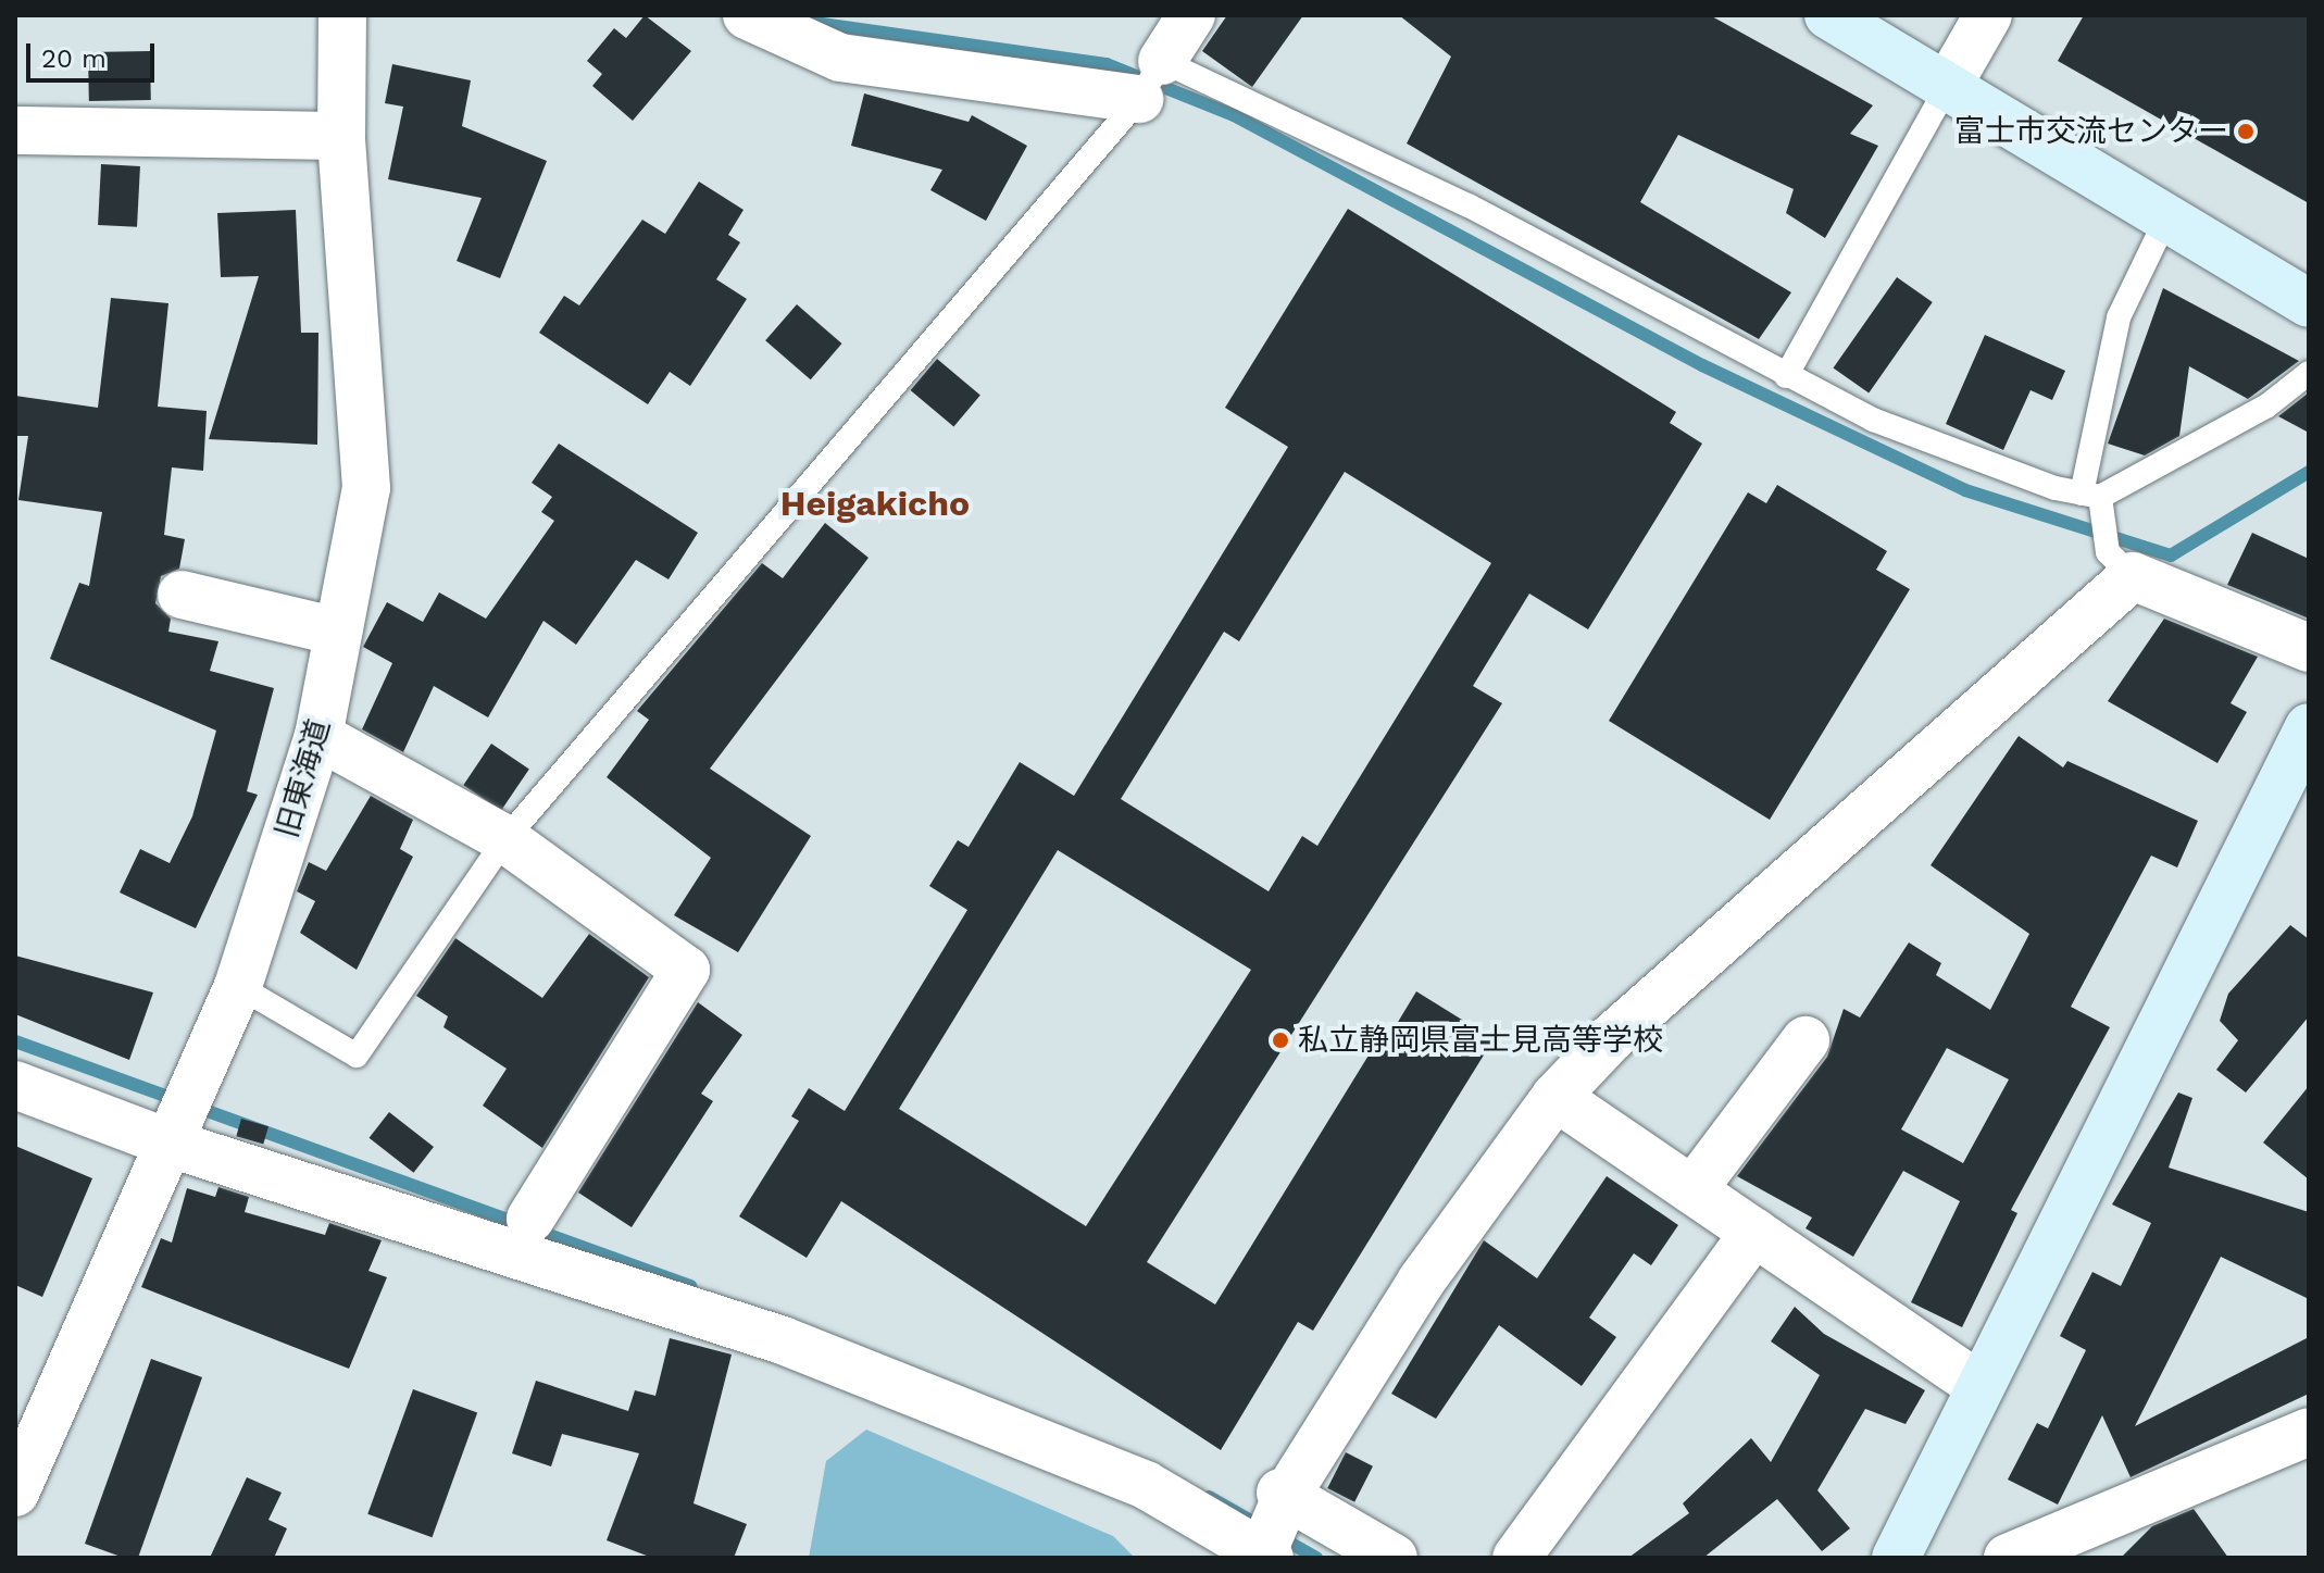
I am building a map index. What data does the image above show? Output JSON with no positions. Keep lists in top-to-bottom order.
{
  "streets": {
    "street": ["旧東海道"]
  },
  "districts": ["Heigakicho"],
  "places": ["富士市交流センター", "私立静岡県富士見高等学校"],
  "scale_bar": "20 m"
}
